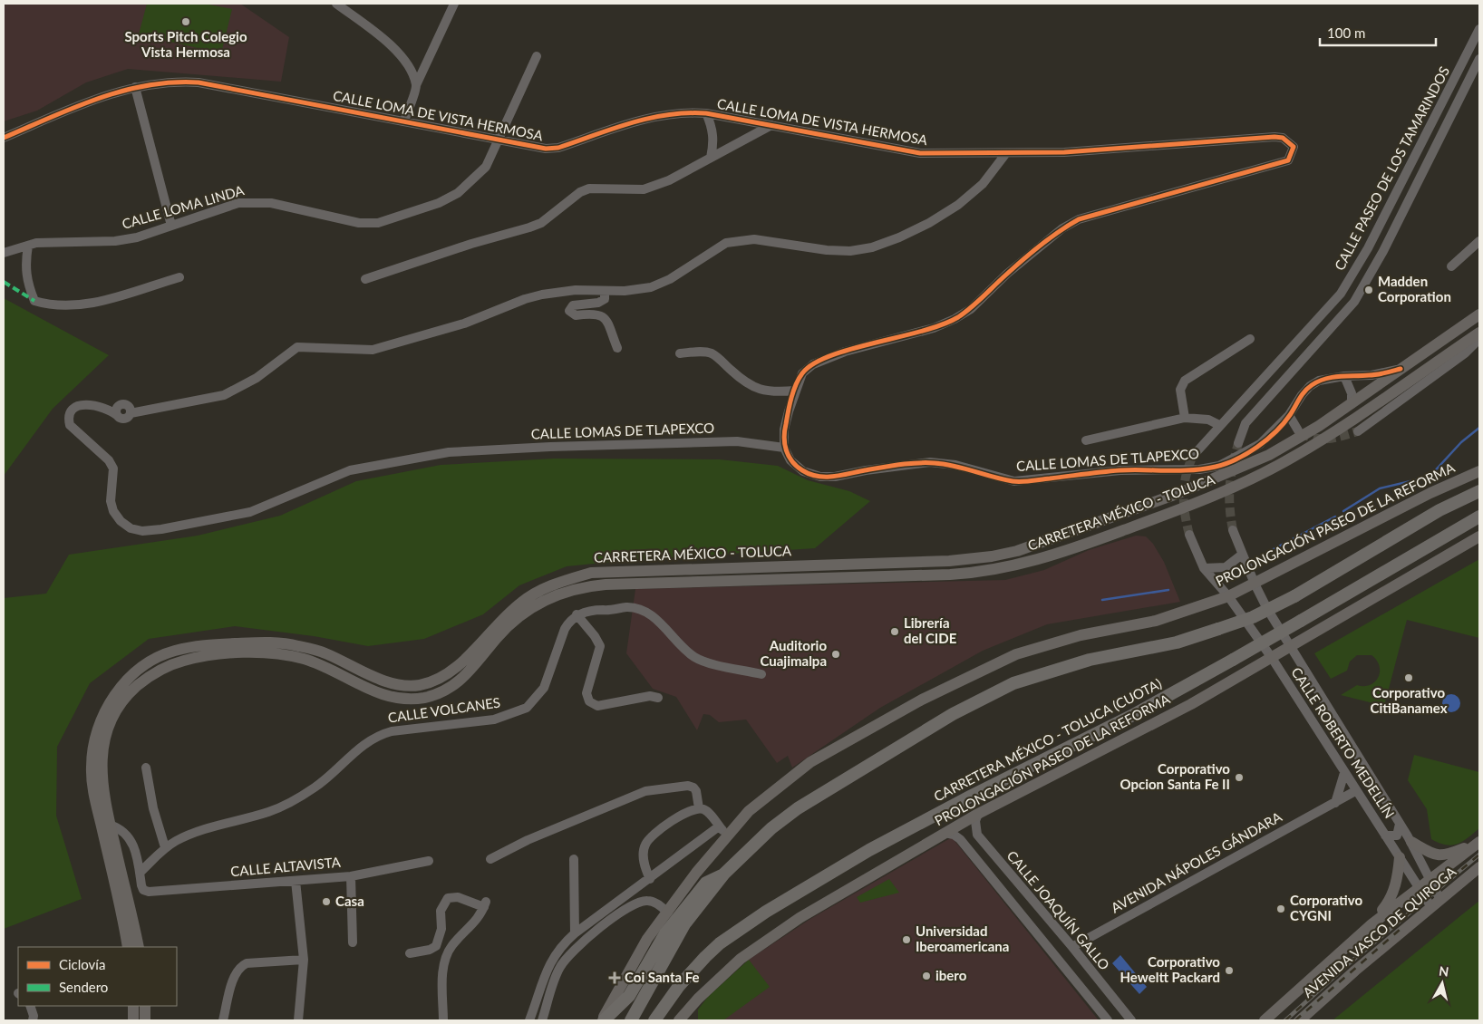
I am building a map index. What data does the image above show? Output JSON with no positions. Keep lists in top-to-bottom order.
{
  "streets": {
    "highway": ["CARRETERA MÉXICO - TOLUCA (CUOTA)"],
    "main road": ["CARRETERA MÉXICO - TOLUCA", "PROLONGACIÓN PASEO DE LA REFORMA", "AVENIDA VASCO DE QUIROGA"],
    "street": [
      "CALLE LOMA DE VISTA HERMOSA",
      "CALLE PASEO DE LOS TAMARINDOS",
      "CALLE LOMA LINDA",
      "CALLE LOMAS DE TLAPEXCO",
      "CALLE VOLCANES",
      "CALLE ROBERTO MEDELLÍN",
      "AVENIDA NÁPOLES GÁNDARA",
      "CALLE ALTAVISTA",
      "CALLE JOAQUÍN GALLO"
    ]
  },
  "crossings": [
    ["CALLE LOMA DE VISTA HERMOSA", "CALLE LOMA LINDA"],
    ["CALLE LOMA DE VISTA HERMOSA", "CALLE LOMAS DE TLAPEXCO"],
    ["CALLE LOMAS DE TLAPEXCO", "CARRETERA MÉXICO - TOLUCA"],
    ["PROLONGACIÓN PASEO DE LA REFORMA", "CALLE ROBERTO MEDELLÍN"],
    ["PROLONGACIÓN PASEO DE LA REFORMA", "CALLE JOAQUÍN GALLO"],
    ["CALLE VOLCANES", "CALLE ALTAVISTA"],
    ["CALLE ROBERTO MEDELLÍN", "AVENIDA NÁPOLES GÁNDARA"],
    ["CALLE ROBERTO MEDELLÍN", "AVENIDA VASCO DE QUIROGA"],
    ["AVENIDA NÁPOLES GÁNDARA", "CALLE JOAQUÍN GALLO"]
  ],
  "places": {
    "other": [
      "Sports Pitch Colegio Vista Hermosa",
      "Madden Corporation",
      "Librería del CIDE",
      "Auditorio Cuajimalpa",
      "Corporativo CitiBanamex",
      "Corporativo Opcion Santa Fe II",
      "Casa",
      "Corporativo CYGNI",
      "Universidad Iberoamericana",
      "Corporativo Heweltt Packard",
      "ibero"
    ],
    "health": ["Coi Santa Fe"]
  },
  "legend": ["Ciclovía", "Sendero"],
  "scale_bar": "100 m",
  "north": "top"
}
